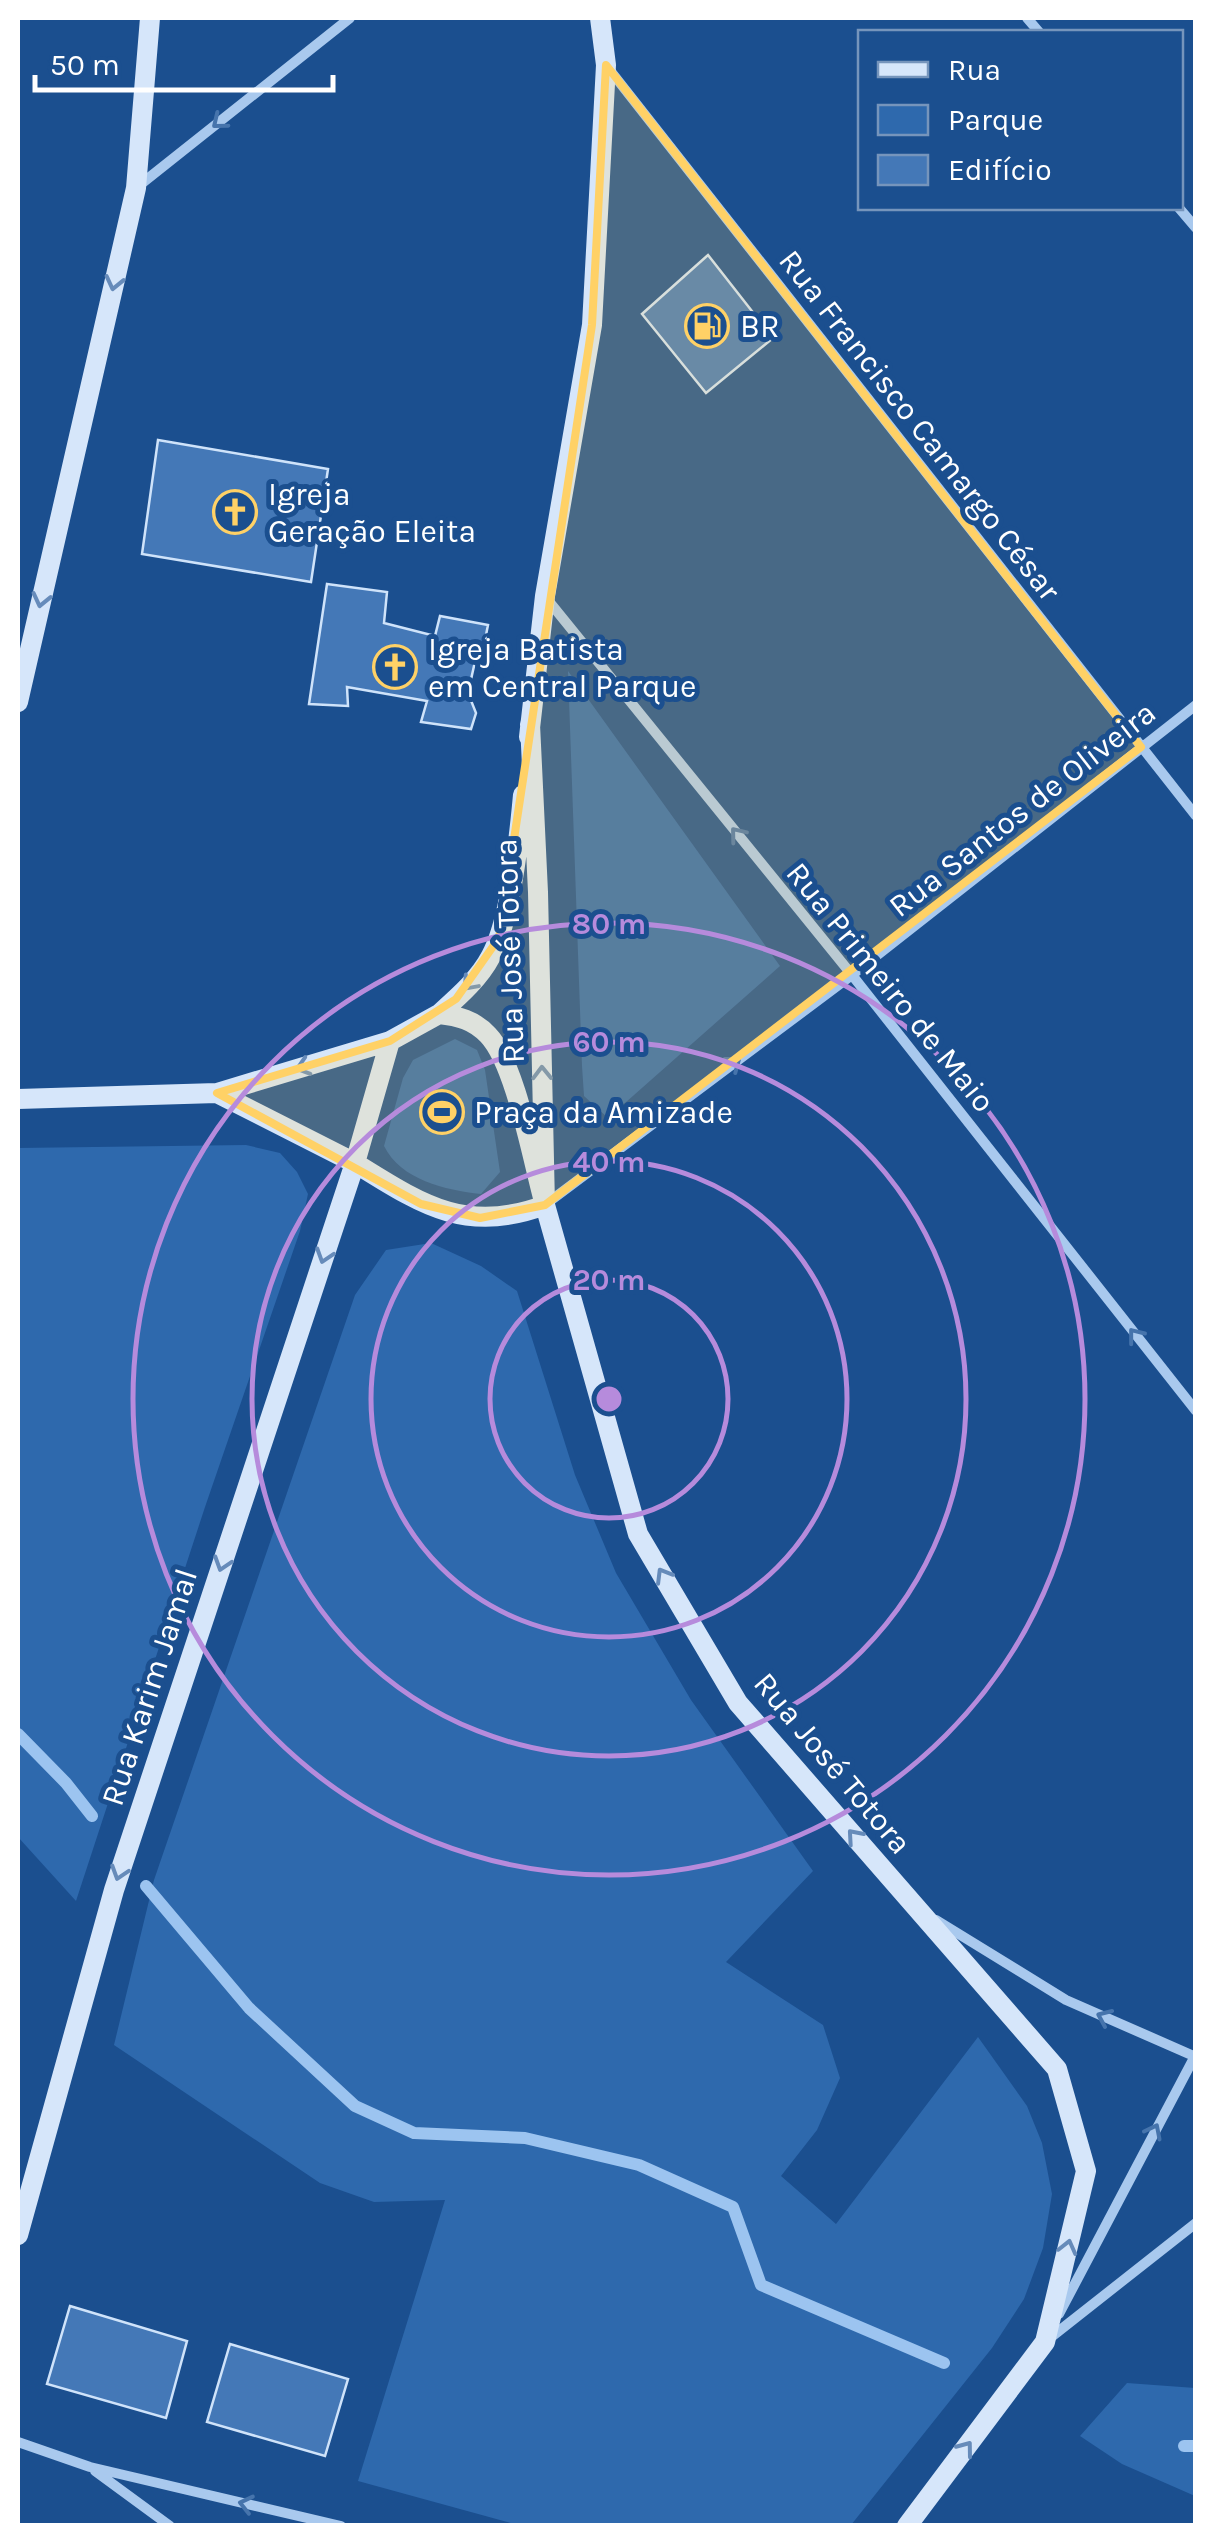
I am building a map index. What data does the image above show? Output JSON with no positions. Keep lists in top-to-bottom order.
{
  "streets": {
    "main road": ["Rua José Totora", "Rua Karim Jamal"],
    "street": ["Rua Francisco Camargo César", "Rua Santos de Oliveira", "Rua Primeiro de Maio"]
  },
  "crossings": [
    ["Rua Francisco Camargo César", "Rua Santos de Oliveira"],
    ["Rua Francisco Camargo César", "Rua José Totora"],
    ["Rua Santos de Oliveira", "Rua José Totora"],
    ["Rua Santos de Oliveira", "Rua Primeiro de Maio"],
    ["Rua José Totora", "Rua Primeiro de Maio"]
  ],
  "one_way": ["Rua Santos de Oliveira", "Rua Primeiro de Maio", "Rua Karim Jamal"],
  "places": {
    "fuel station": ["BR"],
    "church": ["Igreja Geração Eleita", "Igreja Batista em Central Parque"],
    "sports": ["Praça da Amizade"]
  },
  "legend": ["Rua", "Parque", "Edifício"],
  "scale_bar": "50 m",
  "rings": [
    "80 m",
    "60 m",
    "40 m",
    "20 m"
  ]
}
